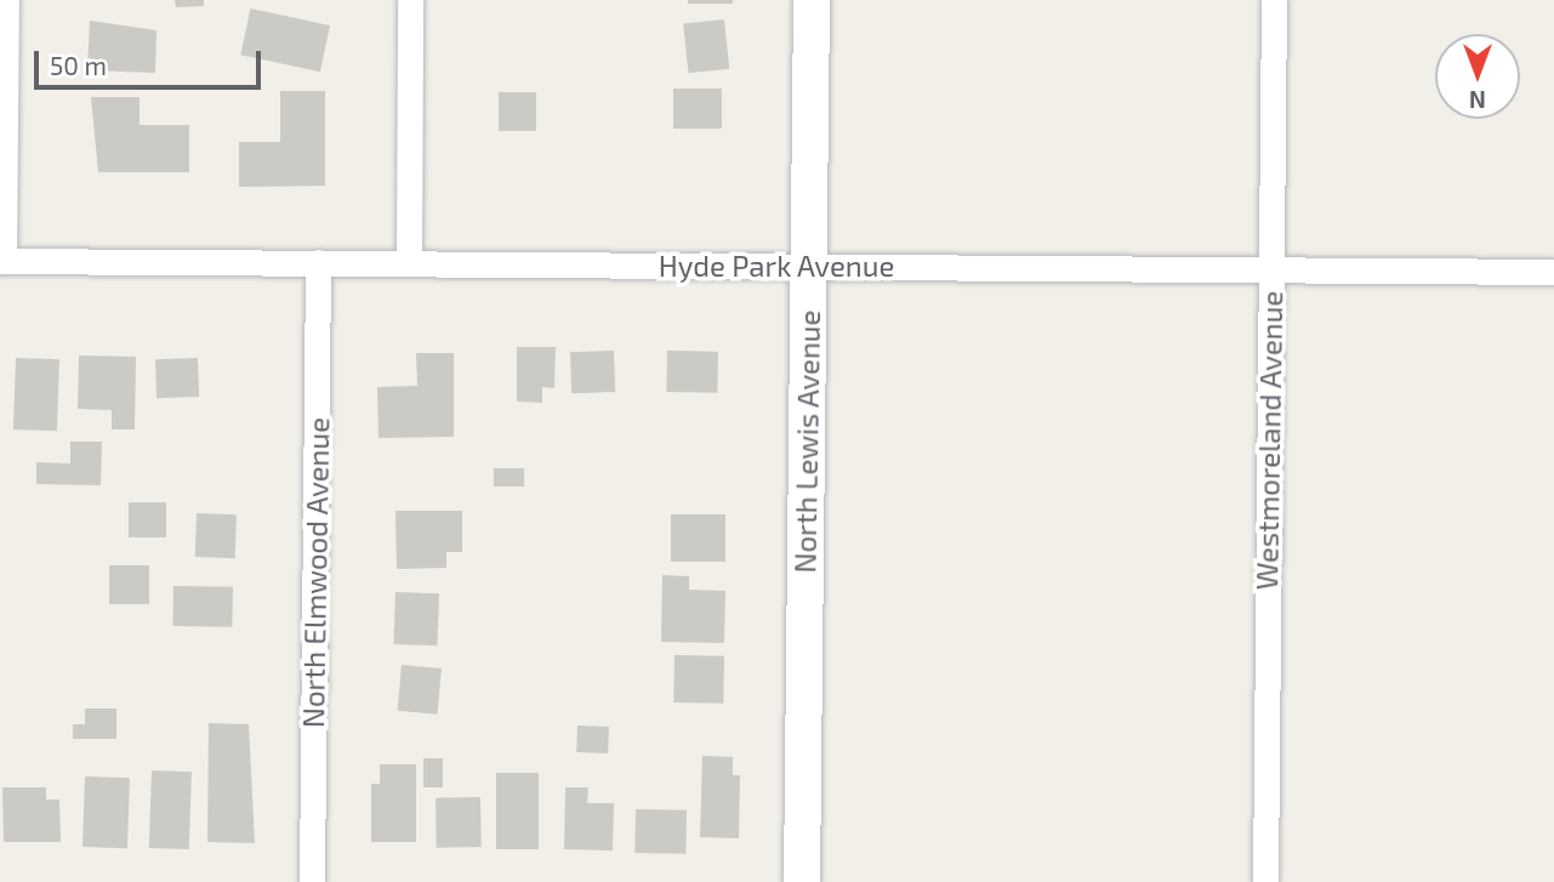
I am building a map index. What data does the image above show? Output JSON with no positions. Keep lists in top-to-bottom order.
{
  "streets": {
    "main road": ["North Lewis Avenue"],
    "street": ["Hyde Park Avenue", "Westmoreland Avenue", "North Elmwood Avenue"]
  },
  "crossings": [
    ["Hyde Park Avenue", "Westmoreland Avenue"],
    ["Hyde Park Avenue", "North Lewis Avenue"],
    ["Hyde Park Avenue", "North Elmwood Avenue"]
  ],
  "scale_bar": "50 m",
  "north": "bottom"
}
